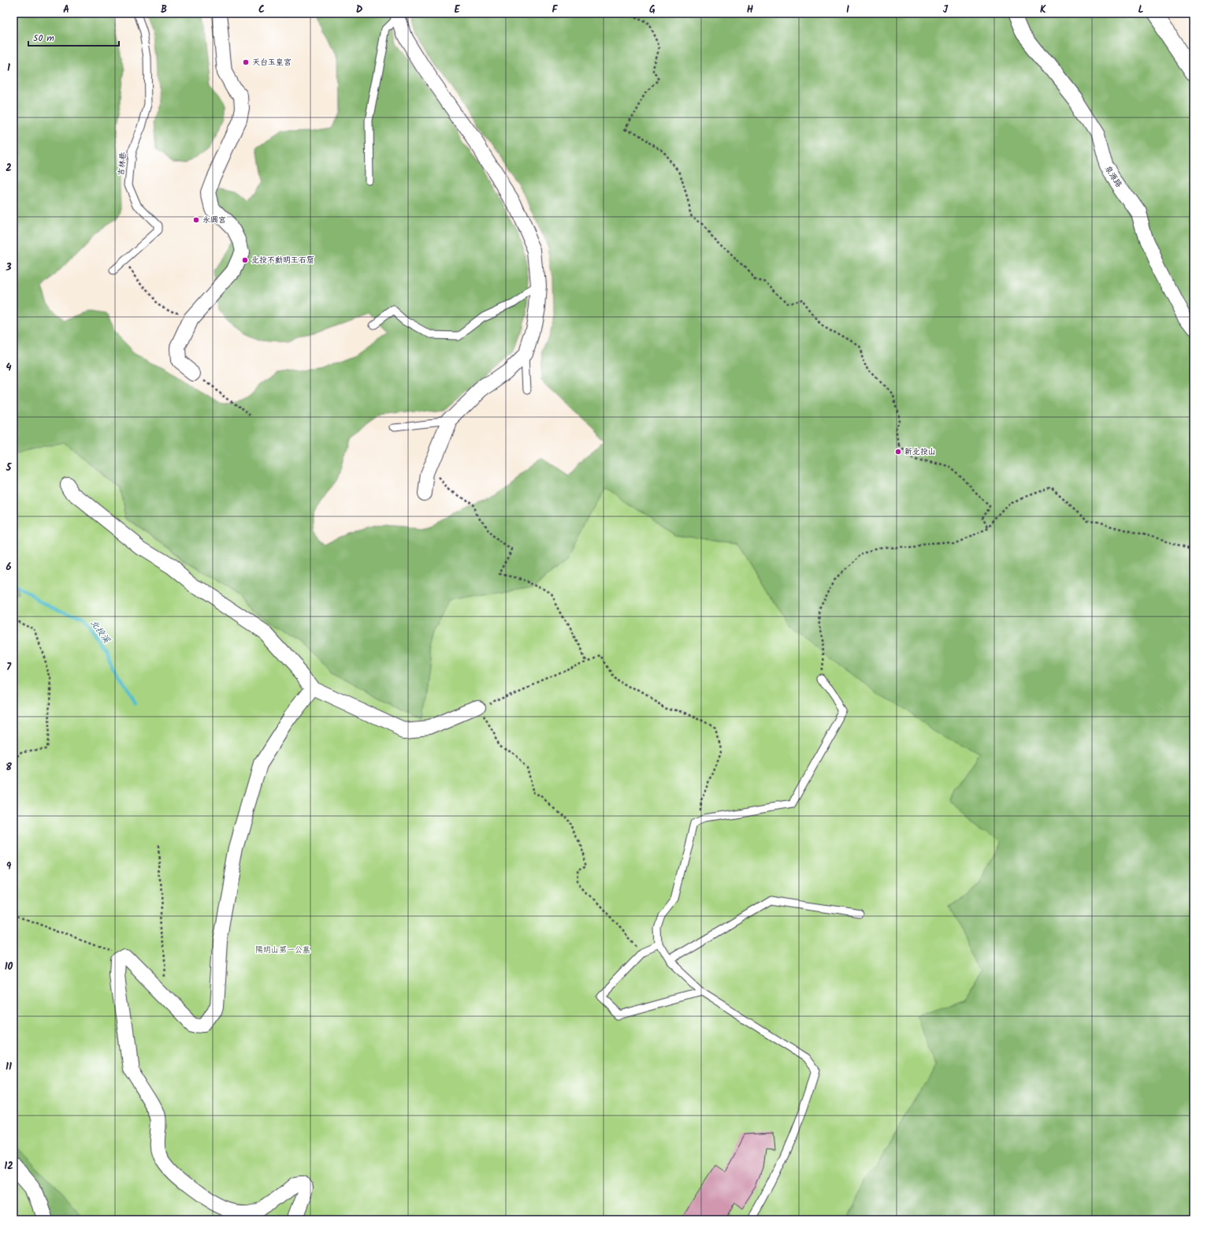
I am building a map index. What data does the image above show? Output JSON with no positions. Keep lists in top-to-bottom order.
{
  "streets": {
    "street": ["泉源路"],
    "lane": ["吉林巷"]
  },
  "water": ["北投溪"],
  "parks": ["陽明山第一公墓"],
  "places": [
    "天台玉皇宮",
    "永興宮",
    "北投不動明王石窟",
    "新北投山"
  ],
  "scale_bar": "50 m",
  "grid": {
    "columns": [
      "A",
      "B",
      "C",
      "D",
      "E",
      "F",
      "G",
      "H",
      "I",
      "J",
      "K",
      "L"
    ],
    "rows": [
      "1",
      "2",
      "3",
      "4",
      "5",
      "6",
      "7",
      "8",
      "9",
      "10",
      "11",
      "12"
    ]
  }
}
